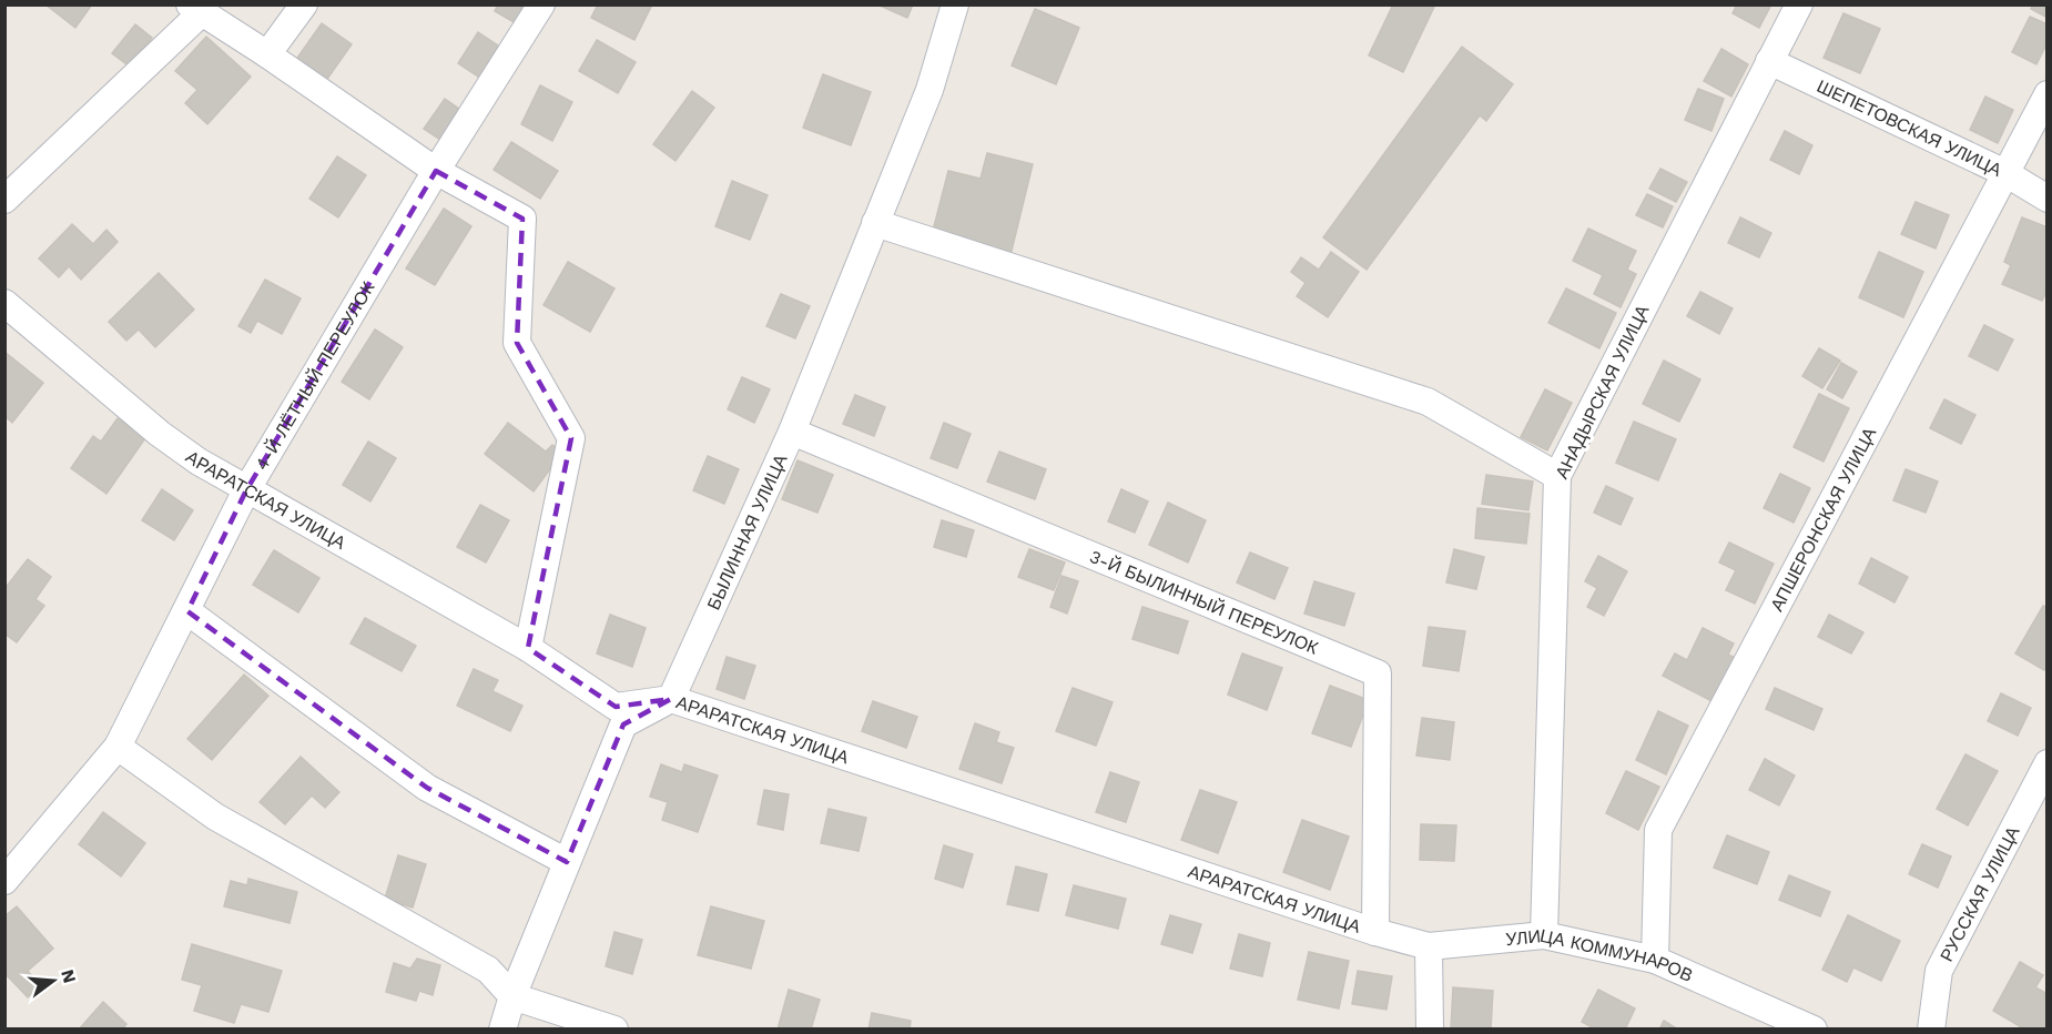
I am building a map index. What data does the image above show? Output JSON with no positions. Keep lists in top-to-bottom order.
{
  "streets": {
    "street": [
      "ШЕПЕТОВСКАЯ УЛИЦА",
      "4-Й ЛЁТНЫЙ ПЕРЕУЛОК",
      "АНАДЫРСКАЯ УЛИЦА",
      "АРАРАТСКАЯ УЛИЦА",
      "АПШЕРОНСКАЯ УЛИЦА",
      "БЫЛИННАЯ УЛИЦА",
      "3-Й БЫЛИННЫЙ ПЕРЕУЛОК",
      "РУССКАЯ УЛИЦА",
      "УЛИЦА КОММУНАРОВ"
    ]
  },
  "crossings": [
    ["ШЕПЕТОВСКАЯ УЛИЦА", "АНАДЫРСКАЯ УЛИЦА"],
    ["ШЕПЕТОВСКАЯ УЛИЦА", "АПШЕРОНСКАЯ УЛИЦА"],
    ["4-Й ЛЁТНЫЙ ПЕРЕУЛОК", "АРАРАТСКАЯ УЛИЦА"],
    ["АНАДЫРСКАЯ УЛИЦА", "УЛИЦА КОММУНАРОВ"],
    ["АРАРАТСКАЯ УЛИЦА", "БЫЛИННАЯ УЛИЦА"],
    ["АРАРАТСКАЯ УЛИЦА", "3-Й БЫЛИННЫЙ ПЕРЕУЛОК"],
    ["АРАРАТСКАЯ УЛИЦА", "УЛИЦА КОММУНАРОВ"],
    ["АПШЕРОНСКАЯ УЛИЦА", "УЛИЦА КОММУНАРОВ"],
    ["БЫЛИННАЯ УЛИЦА", "3-Й БЫЛИННЫЙ ПЕРЕУЛОК"],
    ["3-Й БЫЛИННЫЙ ПЕРЕУЛОК", "УЛИЦА КОММУНАРОВ"]
  ],
  "north": "right"
}
